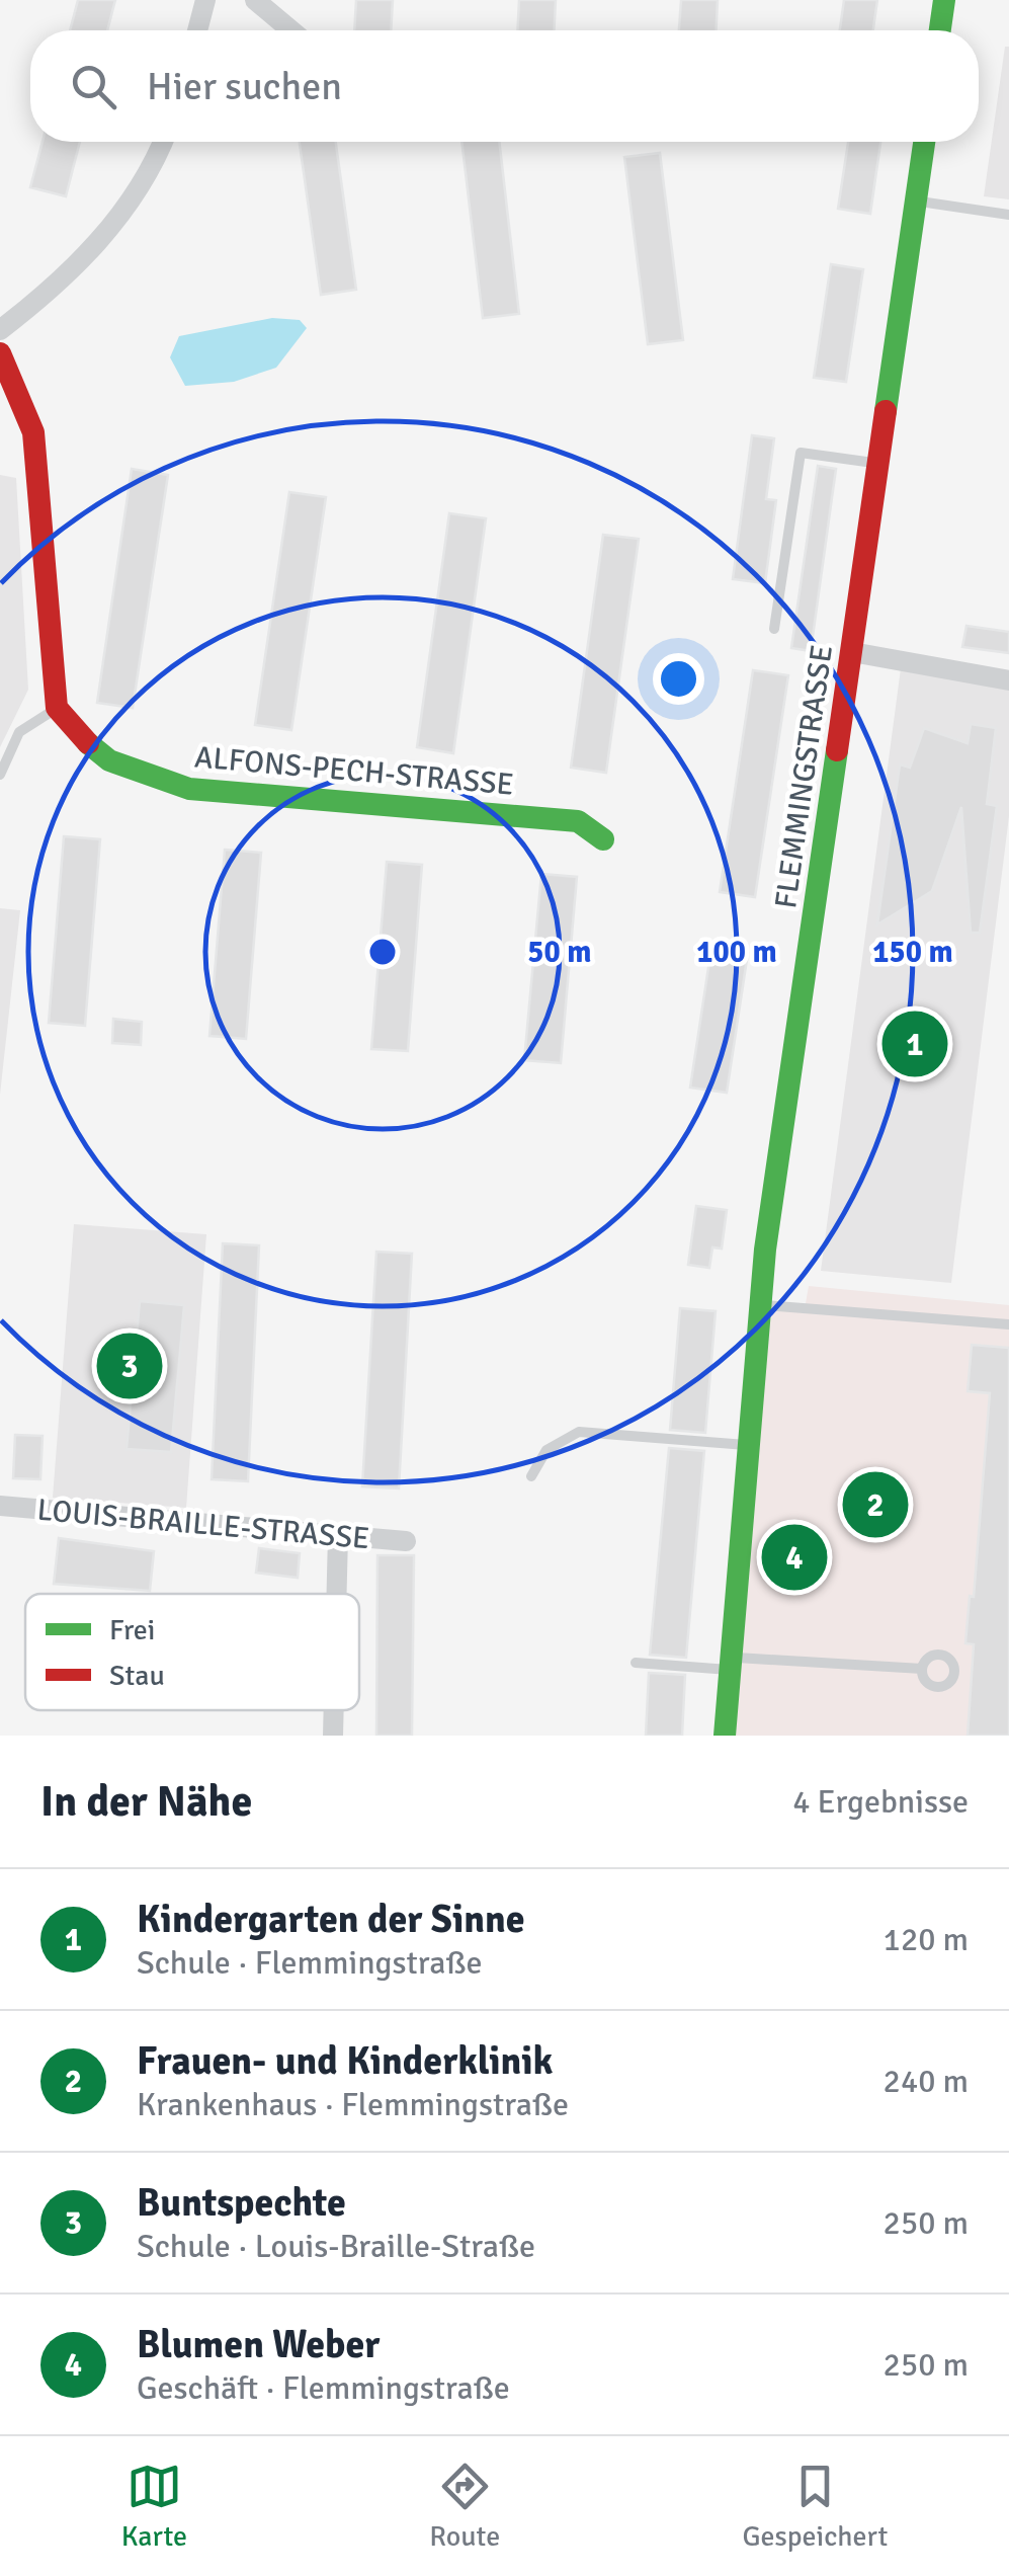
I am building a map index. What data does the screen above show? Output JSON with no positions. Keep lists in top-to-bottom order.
{
  "streets": {
    "street": ["ALFONS-PECH-STRASSE", "FLEMMINGSTRASSE", "LOUIS-BRAILLE-STRASSE"]
  },
  "legend": ["Frei", "Stau"],
  "page": {
    "search": "Hier suchen",
    "pins": [
      "1",
      "3",
      "2",
      "4"
    ],
    "heading": ["In der Nähe", "4 Ergebnisse"],
    "list": [
      {
        "mark": "1",
        "name": "Kindergarten der Sinne",
        "note": "Schule · Flemmingstraße",
        "value": "120 m"
      },
      {
        "mark": "2",
        "name": "Frauen- und Kinderklinik",
        "note": "Krankenhaus · Flemmingstraße",
        "value": "240 m"
      },
      {
        "mark": "3",
        "name": "Buntspechte",
        "note": "Schule · Louis-Braille-Straße",
        "value": "250 m"
      },
      {
        "mark": "4",
        "name": "Blumen Weber",
        "note": "Geschäft · Flemmingstraße",
        "value": "250 m"
      }
    ],
    "nav": ["Karte", "Route", "Gespeichert"]
  },
  "rings": ["50 m", "100 m", "150 m"]
}
